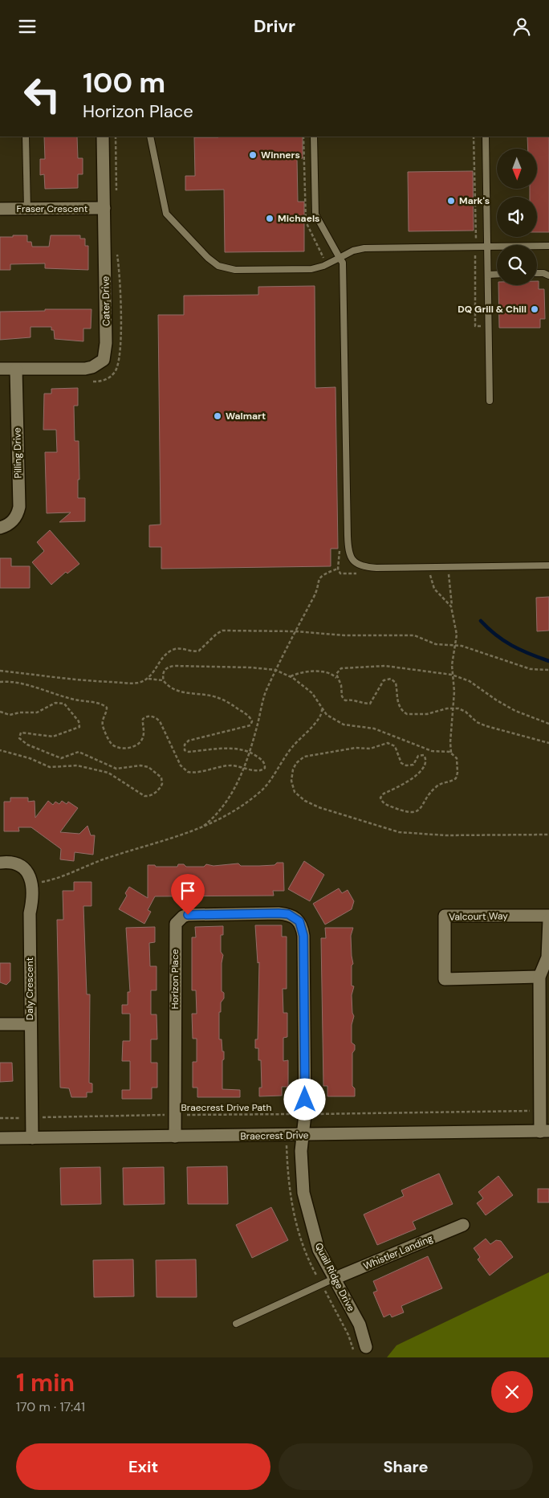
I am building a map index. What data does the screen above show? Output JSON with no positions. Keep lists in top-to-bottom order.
{
  "streets": {
    "street": [
      "Fraser Crescent",
      "Cater Drive",
      "Pilling Drive",
      "Valcourt Way",
      "Horizon Place",
      "Daly Crescent",
      "Braecrest Drive",
      "Whistler Landing",
      "Quail Ridge Drive"
    ],
    "path": ["Braecrest Drive Path"]
  },
  "crossings": [
    ["Fraser Crescent", "Cater Drive"],
    ["Cater Drive", "Pilling Drive"],
    ["Horizon Place", "Braecrest Drive Path"],
    ["Horizon Place", "Braecrest Drive"],
    ["Horizon Place", "Quail Ridge Drive"],
    ["Daly Crescent", "Braecrest Drive Path"],
    ["Daly Crescent", "Braecrest Drive"],
    ["Braecrest Drive", "Quail Ridge Drive"],
    ["Whistler Landing", "Quail Ridge Drive"]
  ],
  "places": [
    "Winners",
    "Mark's",
    "Michaels",
    "DQ Grill & Chill",
    "Walmart"
  ],
  "north": "bottom",
  "page": {
    "header": "Drivr",
    "turn": ["100 m", "Horizon Place"],
    "heading": ["1 min", "170 m · 17:41"],
    "buttons": ["Exit", "Share"]
  }
}
